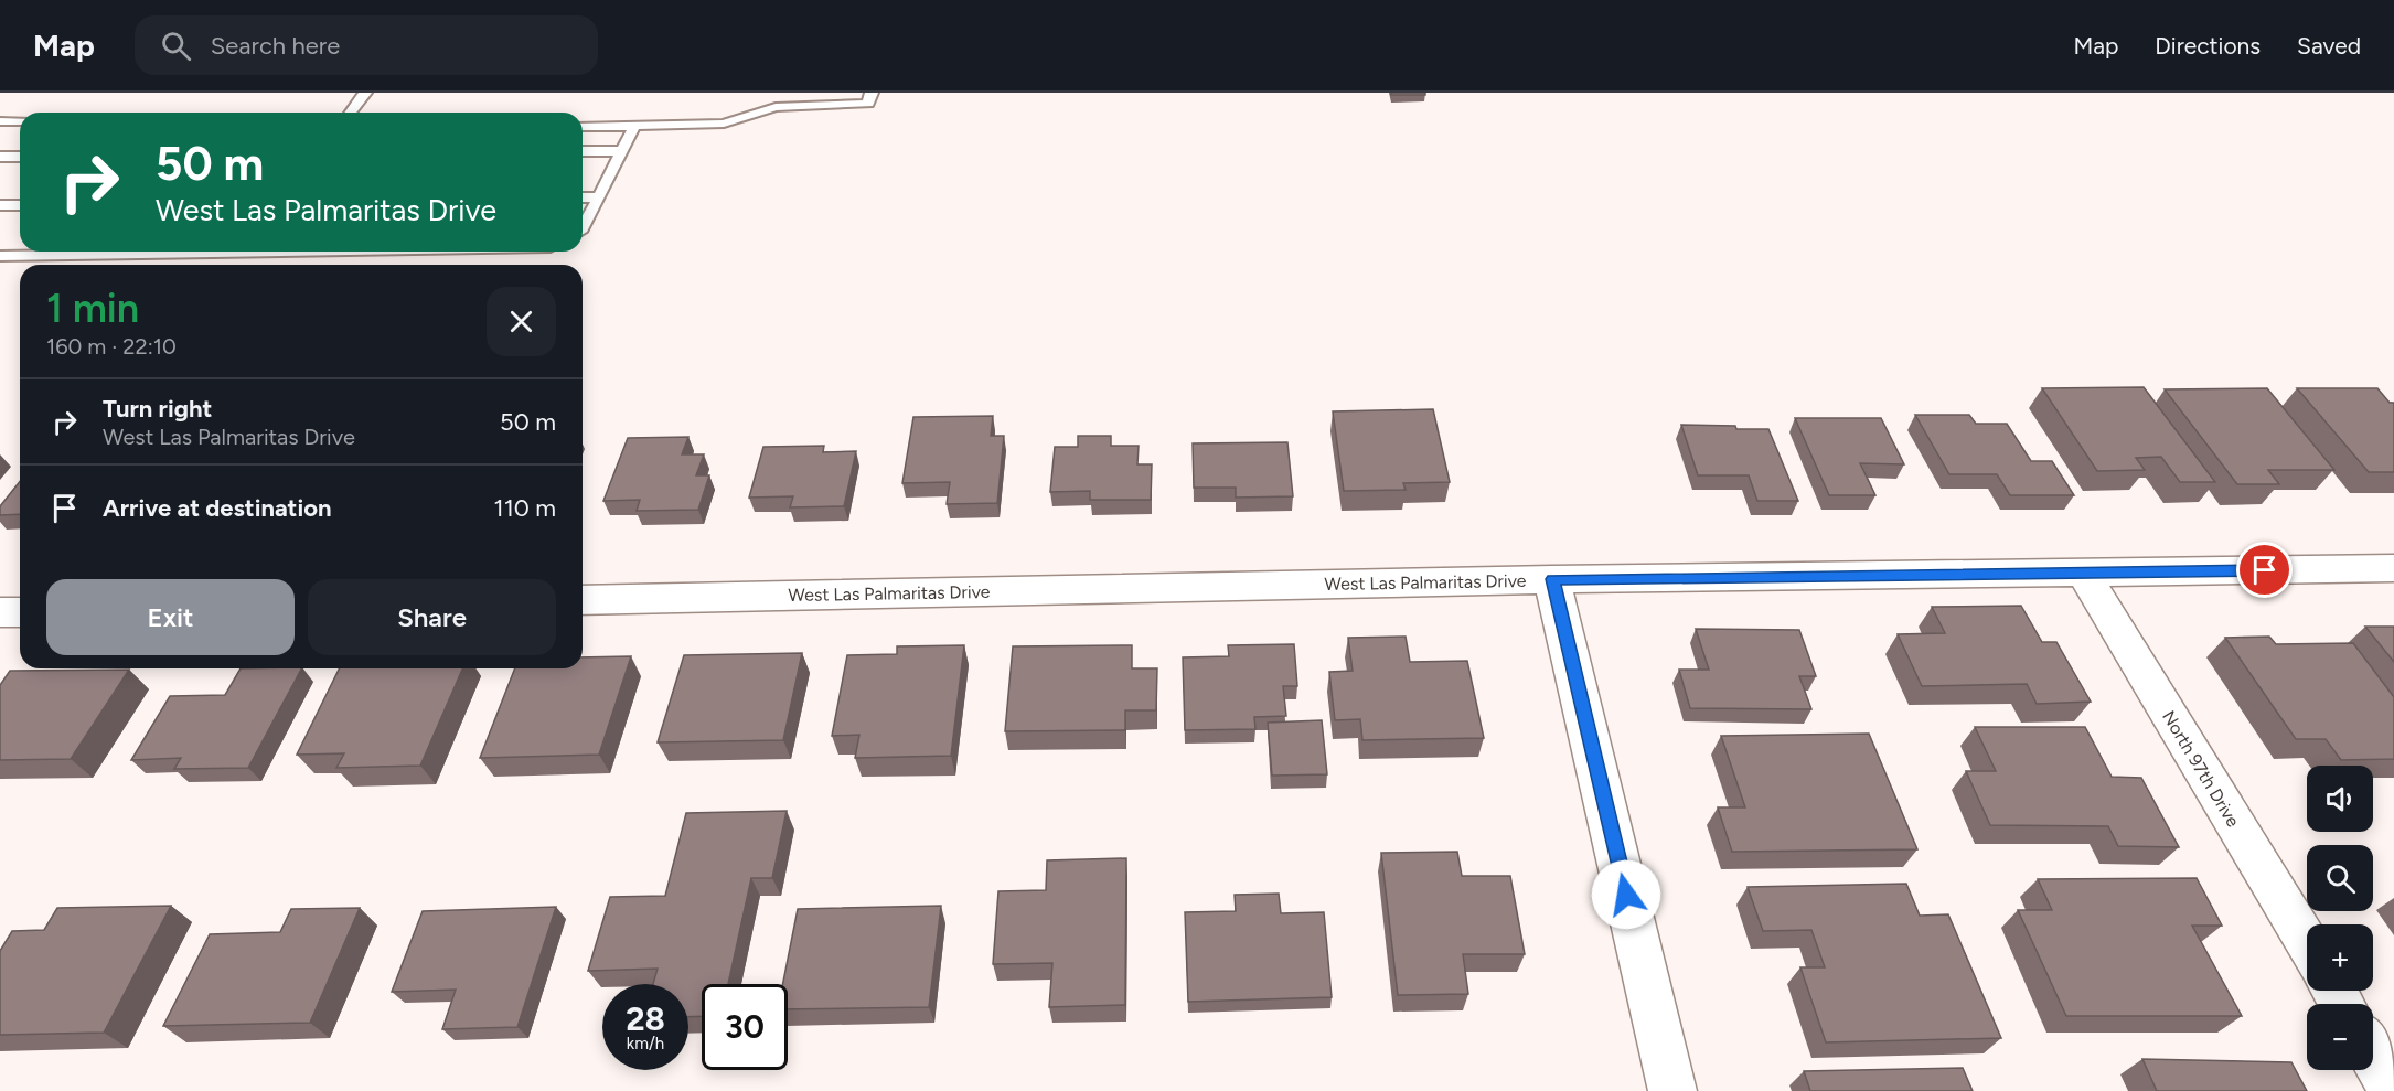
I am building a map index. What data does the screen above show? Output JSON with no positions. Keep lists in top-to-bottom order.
{
  "streets": {
    "street": ["West Las Palmaritas Drive", "North 97th Drive"]
  },
  "crossings": [
    ["West Las Palmaritas Drive", "North 97th Drive"]
  ],
  "page": {
    "header": "Map",
    "search": "Search here",
    "nav": ["Map", "Directions", "Saved"],
    "turn": ["50 m", "West Las Palmaritas Drive"],
    "heading": ["1 min", "160 m · 22:10"],
    "list": [
      {
        "name": "Turn right",
        "note": "West Las Palmaritas Drive",
        "value": "50 m"
      },
      {
        "name": "Arrive at destination",
        "value": "110 m"
      }
    ],
    "buttons": ["Exit", "Share"],
    "map_buttons": ["+", "−"],
    "speed": "28 km/h",
    "limit": "30"
  }
}
